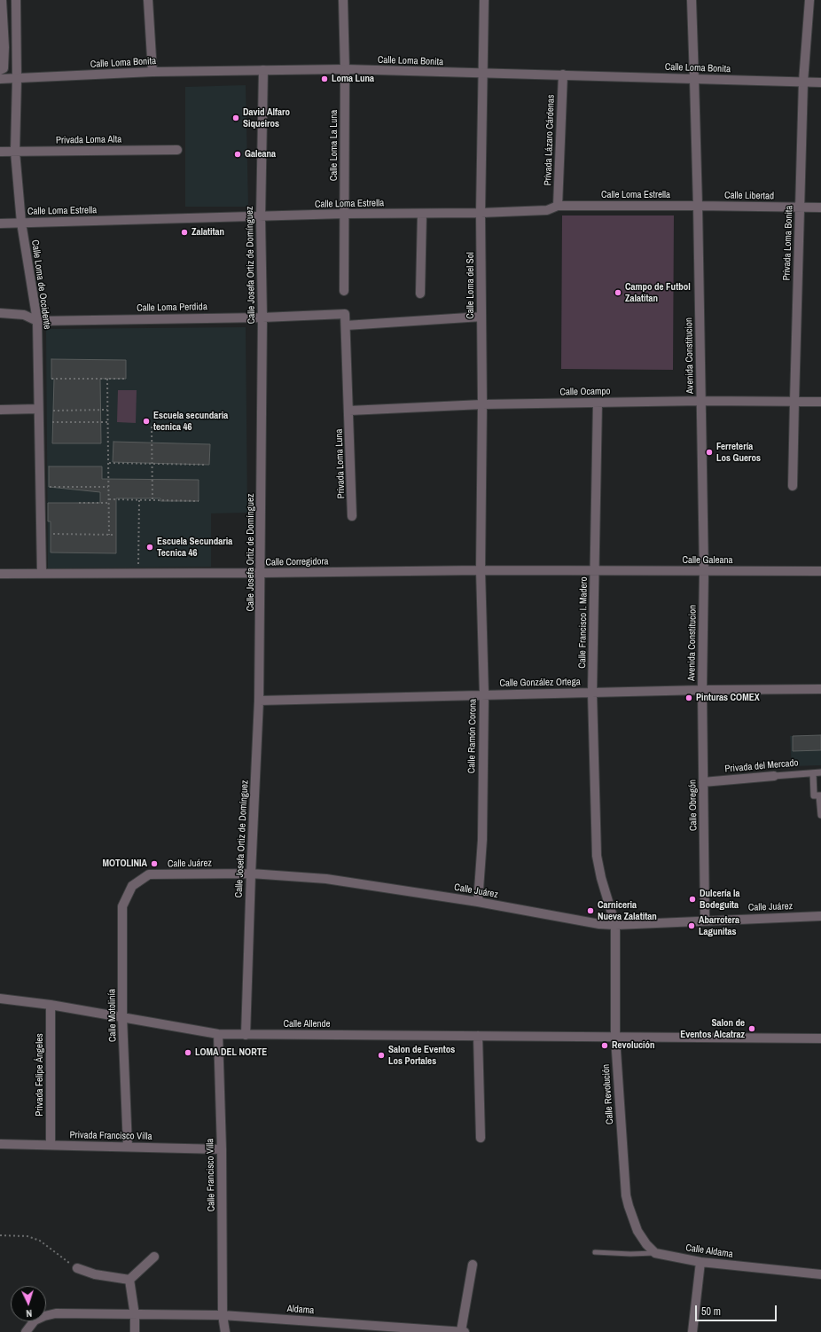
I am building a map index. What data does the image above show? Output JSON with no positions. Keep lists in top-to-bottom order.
{
  "streets": {
    "street": [
      "Calle Loma Bonita",
      "Privada Loma Alta",
      "Privada Lázaro Cárdenas",
      "Calle Loma La Luna",
      "Calle Loma Estrella",
      "Calle Libertad",
      "Privada Loma Bonita",
      "Calle Josefa Ortiz de Domínguez",
      "Calle Loma de Occidente",
      "Calle Loma del Sol",
      "Calle Loma Perdida",
      "Avenida Constitucion",
      "Calle Ocampo",
      "Privada Loma Luna",
      "Calle Galeana",
      "Calle Corregidora",
      "Calle Francisco I. Madero",
      "Calle González Ortega",
      "Calle Ramón Corona",
      "Privada del Mercado",
      "Calle Obregón",
      "Calle Juárez",
      "Calle Motolinía",
      "Calle Allende",
      "Privada Felipe Ángeles",
      "Calle Revolución",
      "Privada Francisco Villa",
      "Calle Francisco Villa",
      "Calle Aldama",
      "Aldama"
    ]
  },
  "crossings": [
    ["Calle Loma Bonita", "Privada Lázaro Cárdenas"],
    ["Calle Loma Bonita", "Calle Loma La Luna"],
    ["Calle Loma Bonita", "Privada Loma Bonita"],
    ["Calle Loma Bonita", "Calle Josefa Ortiz de Domínguez"],
    ["Calle Loma Bonita", "Calle Loma de Occidente"],
    ["Calle Loma Bonita", "Calle Loma del Sol"],
    ["Calle Loma Bonita", "Avenida Constitucion"],
    ["Privada Loma Alta", "Calle Loma de Occidente"],
    ["Privada Lázaro Cárdenas", "Calle Loma Estrella"],
    ["Calle Loma La Luna", "Calle Loma Estrella"],
    ["Calle Loma Estrella", "Calle Libertad"],
    ["Calle Loma Estrella", "Calle Josefa Ortiz de Domínguez"],
    ["Calle Loma Estrella", "Calle Loma de Occidente"],
    ["Calle Loma Estrella", "Calle Loma del Sol"],
    ["Calle Loma Estrella", "Avenida Constitucion"],
    ["Calle Libertad", "Privada Loma Bonita"],
    ["Calle Libertad", "Avenida Constitucion"],
    ["Privada Loma Bonita", "Calle Ocampo"],
    ["Calle Josefa Ortiz de Domínguez", "Calle Loma Perdida"],
    ["Calle Josefa Ortiz de Domínguez", "Calle Corregidora"],
    ["Calle Josefa Ortiz de Domínguez", "Calle González Ortega"],
    ["Calle Josefa Ortiz de Domínguez", "Calle Juárez"],
    ["Calle Josefa Ortiz de Domínguez", "Calle Allende"],
    ["Calle Loma de Occidente", "Calle Loma Perdida"],
    ["Calle Loma de Occidente", "Calle Corregidora"],
    ["Calle Loma del Sol", "Calle Ocampo"],
    ["Calle Loma del Sol", "Calle Corregidora"],
    ["Calle Loma del Sol", "Calle Ramón Corona"],
    ["Avenida Constitucion", "Calle Ocampo"],
    ["Avenida Constitucion", "Calle Galeana"],
    ["Avenida Constitucion", "Calle González Ortega"],
    ["Avenida Constitucion", "Calle Obregón"],
    ["Calle Ocampo", "Privada Loma Luna"],
    ["Calle Ocampo", "Calle Francisco I. Madero"],
    ["Calle Galeana", "Calle Corregidora"],
    ["Calle Galeana", "Calle Francisco I. Madero"],
    ["Calle Corregidora", "Calle Francisco I. Madero"],
    ["Calle Corregidora", "Calle Ramón Corona"],
    ["Calle Francisco I. Madero", "Calle González Ortega"],
    ["Calle Francisco I. Madero", "Calle Juárez"],
    ["Calle Francisco I. Madero", "Calle Revolución"],
    ["Calle González Ortega", "Calle Ramón Corona"],
    ["Calle González Ortega", "Calle Obregón"],
    ["Calle Ramón Corona", "Calle Juárez"],
    ["Privada del Mercado", "Calle Obregón"],
    ["Calle Obregón", "Calle Juárez"],
    ["Calle Juárez", "Calle Motolinía"],
    ["Calle Juárez", "Calle Revolución"],
    ["Calle Motolinía", "Calle Allende"],
    ["Calle Motolinía", "Privada Francisco Villa"],
    ["Calle Allende", "Privada Felipe Ángeles"],
    ["Calle Allende", "Calle Revolución"],
    ["Calle Allende", "Calle Francisco Villa"],
    ["Privada Felipe Ángeles", "Privada Francisco Villa"],
    ["Calle Revolución", "Calle Aldama"],
    ["Privada Francisco Villa", "Calle Francisco Villa"],
    ["Calle Francisco Villa", "Aldama"]
  ],
  "places": [
    "Loma Luna",
    "David Alfaro Siqueiros",
    "Galeana",
    "Zalatitan",
    "Campo de Futbol Zalatitan",
    "Escuela secundaria tecnica 46",
    "Ferretería Los Gueros",
    "Escuela Secundaria Tecnica 46",
    "Pinturas COMEX",
    "MOTOLINIA",
    "Dulcería la Bodeguita",
    "Carniceria Nueva Zalatitan",
    "Abarrotera Lagunitas",
    "Salon de Eventos Alcatraz",
    "Revolución",
    "LOMA DEL NORTE",
    "Salon de Eventos Los Portales"
  ],
  "scale_bar": "50 m",
  "north": "bottom"
}
